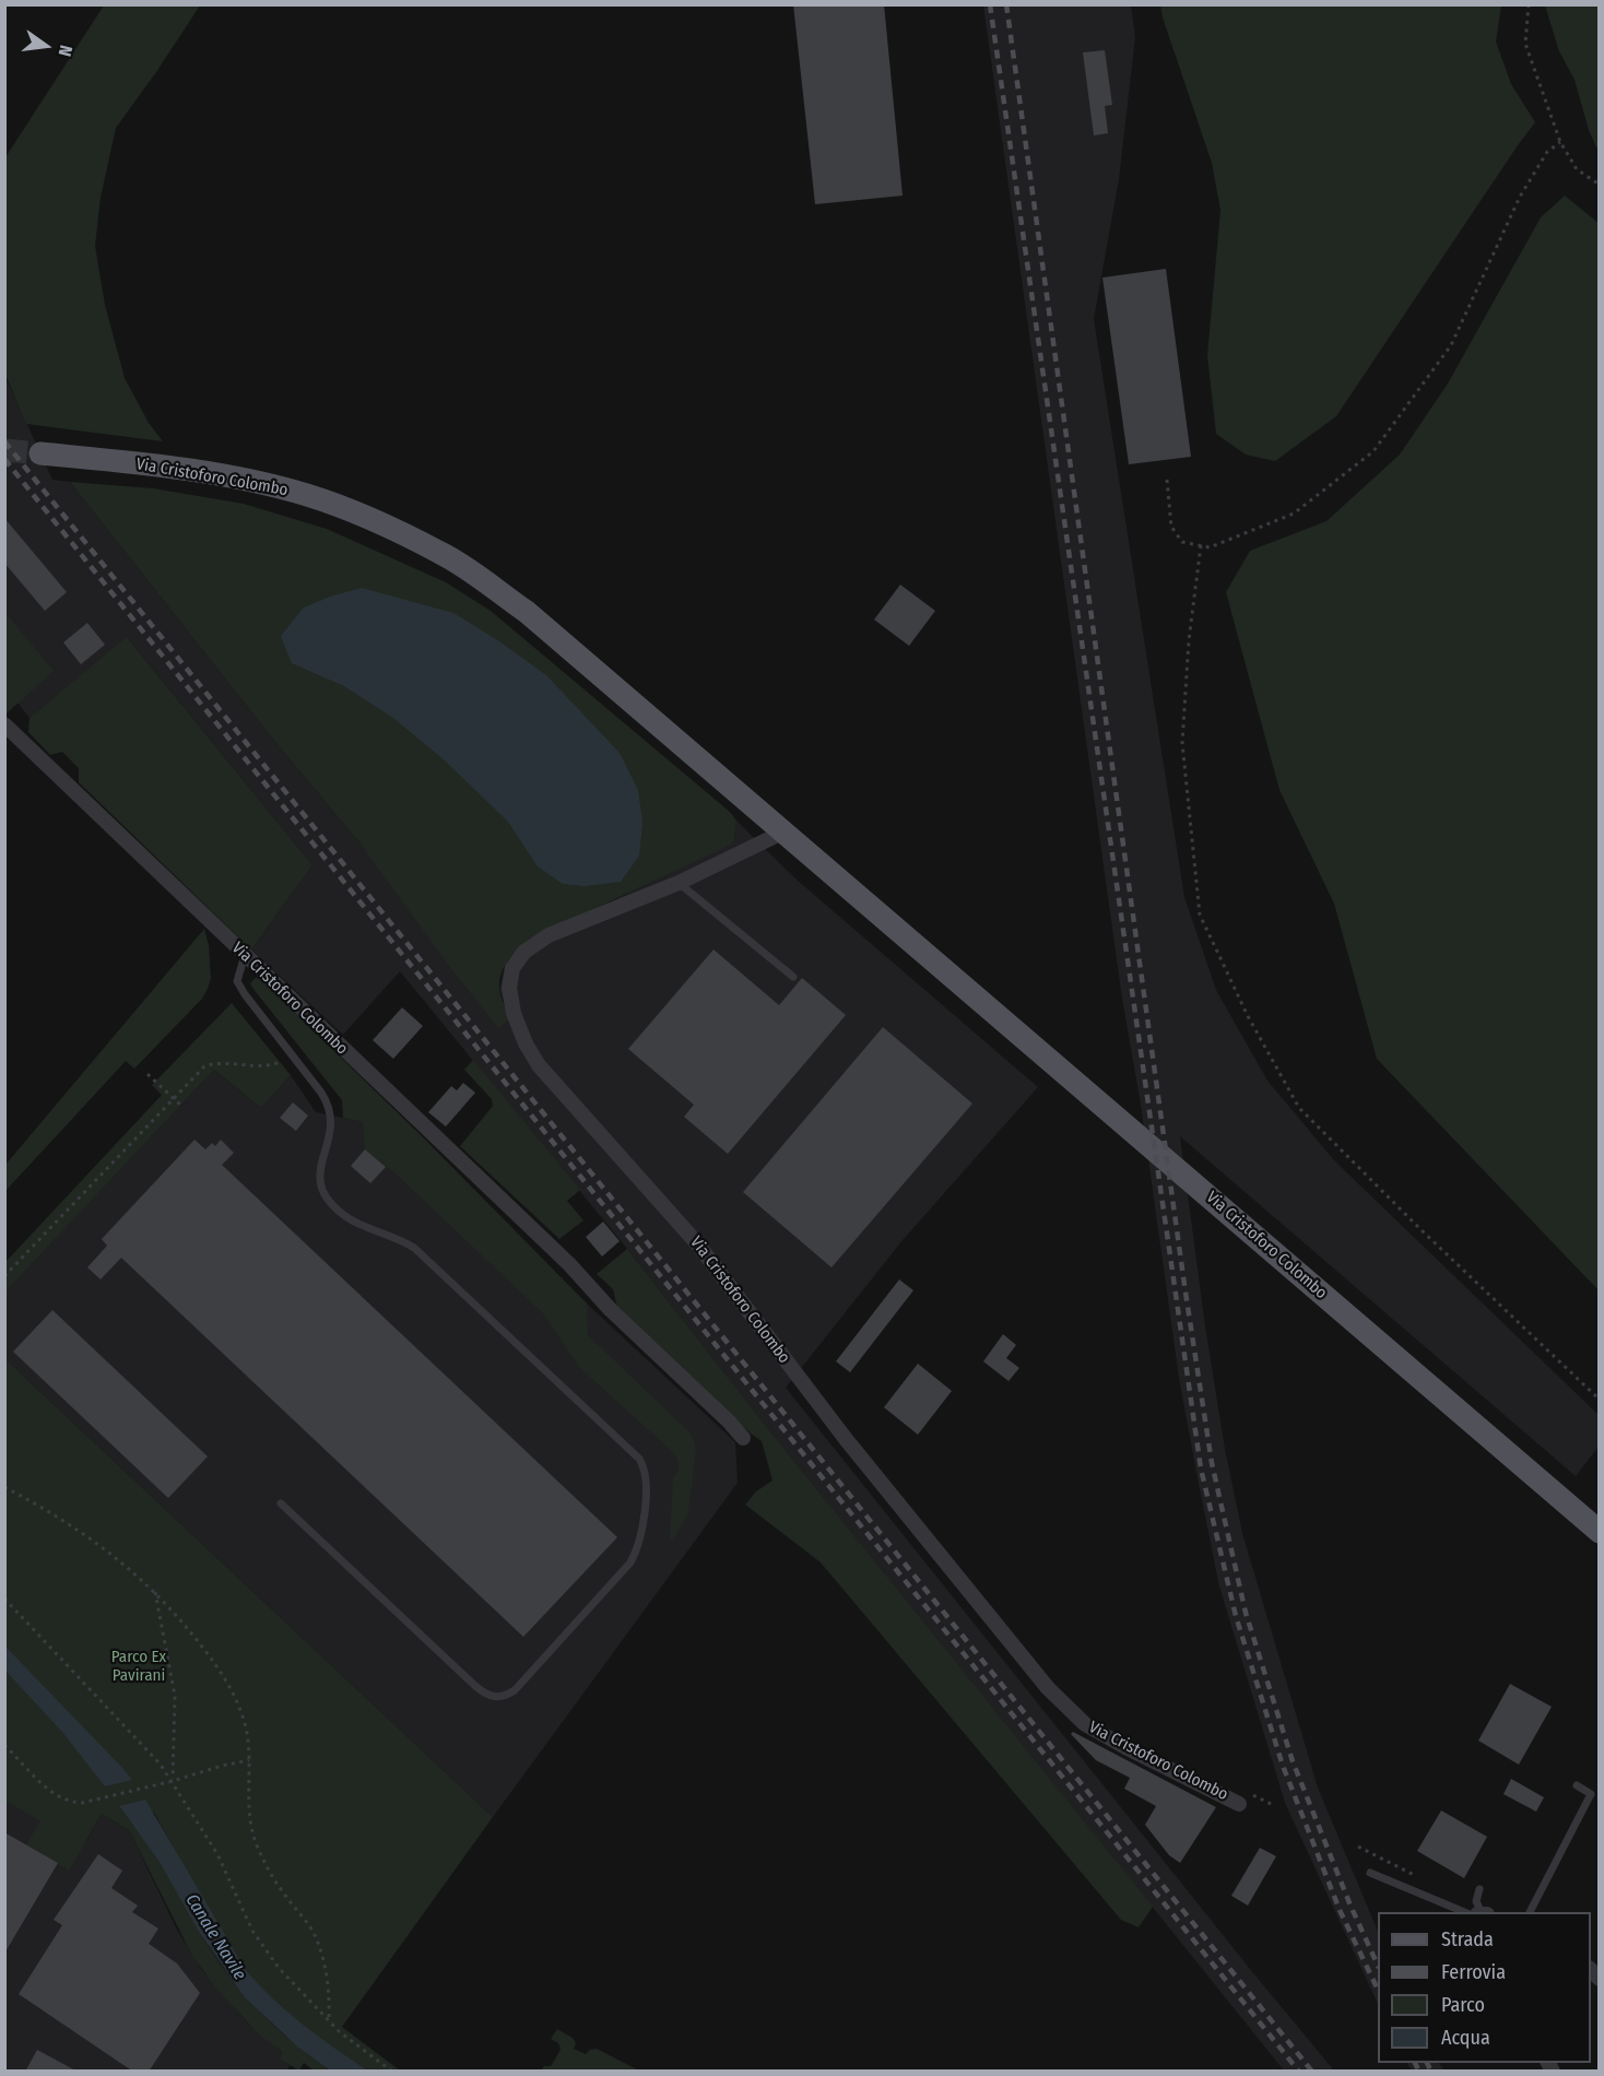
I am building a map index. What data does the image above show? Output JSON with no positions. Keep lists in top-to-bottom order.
{
  "streets": {
    "main road": ["Via Cristoforo Colombo"]
  },
  "water": ["Canale Navile"],
  "parks": ["Parco Ex Pavirani"],
  "legend": [
    "Strada",
    "Ferrovia",
    "Parco",
    "Acqua"
  ],
  "north": "right"
}
